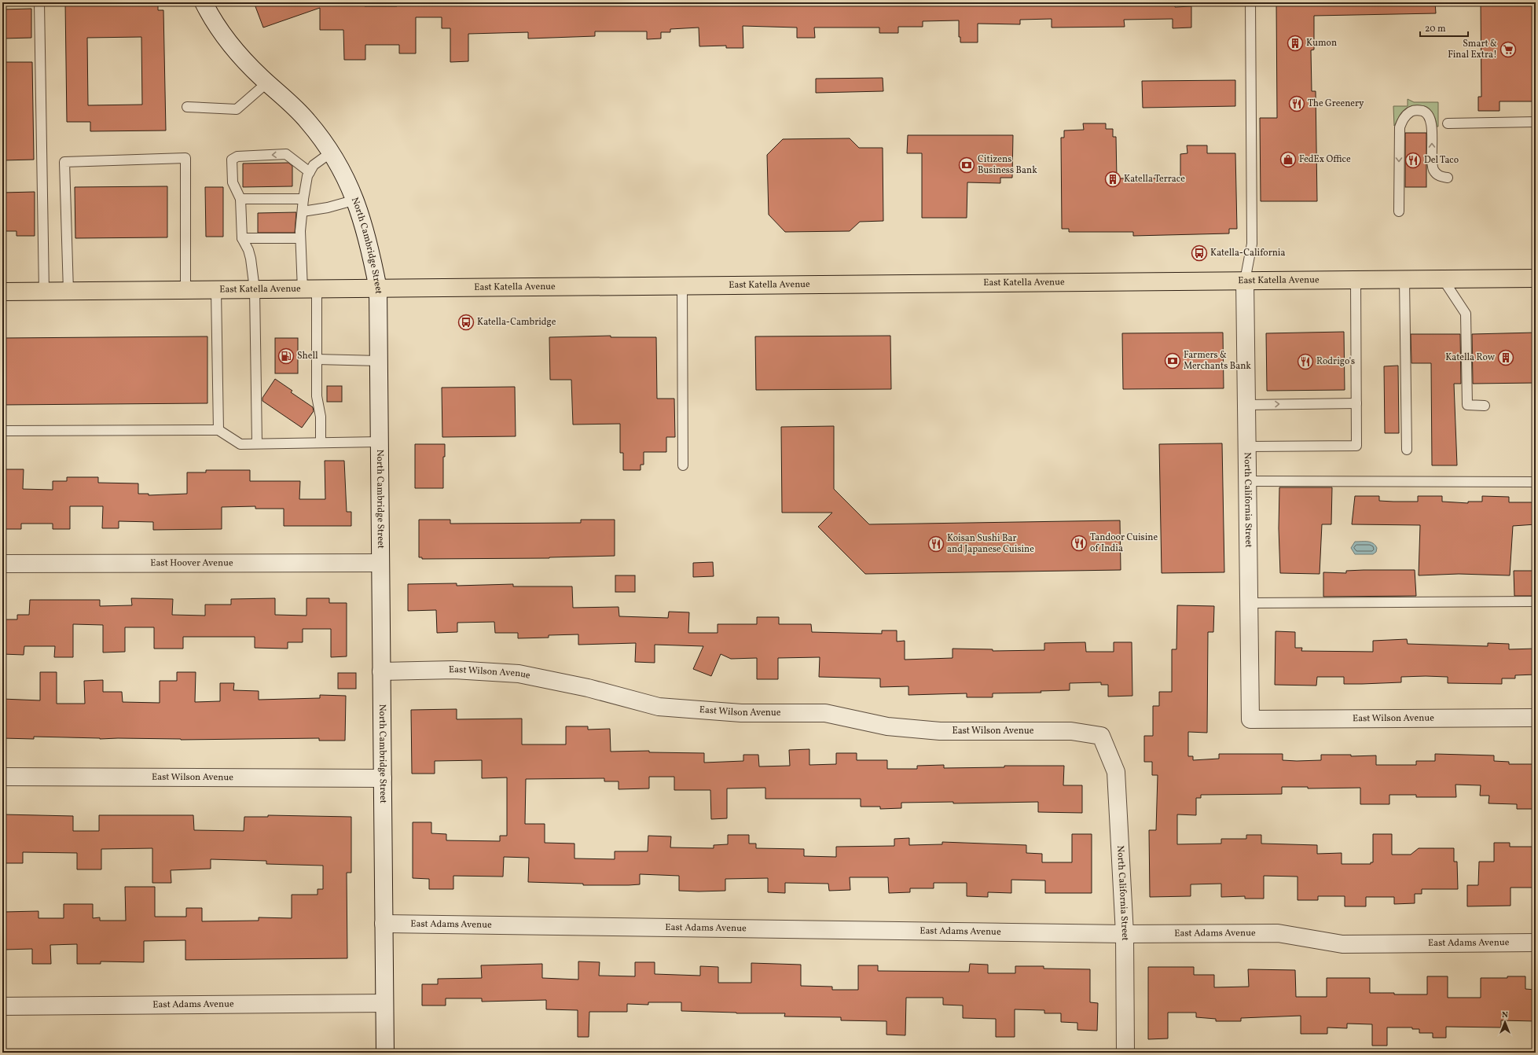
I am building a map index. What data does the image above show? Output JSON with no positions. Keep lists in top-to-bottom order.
{
  "streets": {
    "main road": ["East Katella Avenue"],
    "street": [
      "North Cambridge Street",
      "North California Street",
      "East Hoover Avenue",
      "East Wilson Avenue",
      "East Adams Avenue"
    ]
  },
  "crossings": [
    ["North Cambridge Street", "East Katella Avenue"],
    ["North Cambridge Street", "East Hoover Avenue"],
    ["North Cambridge Street", "East Wilson Avenue"],
    ["North Cambridge Street", "East Adams Avenue"],
    ["East Katella Avenue", "North California Street"],
    ["North California Street", "East Wilson Avenue"],
    ["North California Street", "East Adams Avenue"]
  ],
  "places": {
    "building": ["Kumon", "Katella Terrace", "Katella Row"],
    "supermarket": ["Smart & Final Extra!"],
    "restaurant": [
      "The Greenery",
      "Del Taco",
      "Rodrigo's",
      "Tandoor Cuisine of India",
      "Koisan Sushi Bar and Japanese Cuisine"
    ],
    "shop": ["FedEx Office"],
    "bank": ["Citizens Business Bank", "Farmers & Merchants Bank"],
    "bus stop": ["Katella-California", "Katella-Cambridge"],
    "fuel station": ["Shell"]
  },
  "scale_bar": "20 m",
  "north": "top"
}
